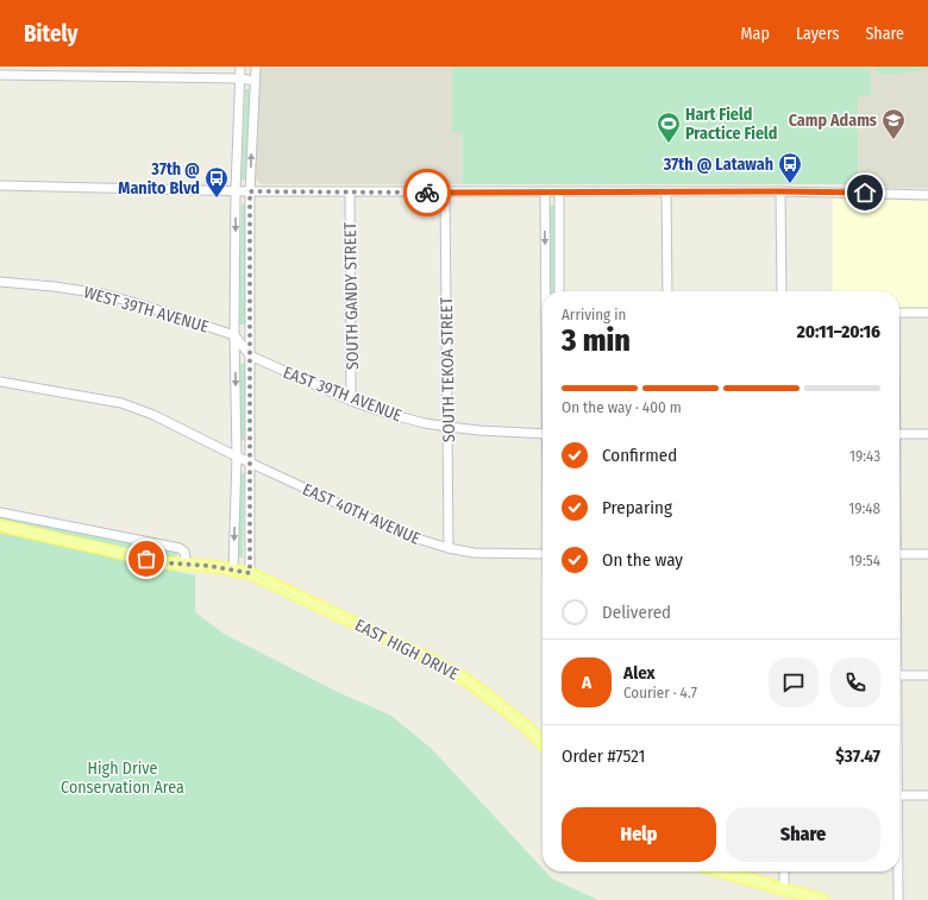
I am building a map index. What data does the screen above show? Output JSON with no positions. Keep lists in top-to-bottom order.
{
  "streets": {
    "main road": ["EAST HIGH DRIVE"],
    "street": [
      "SOUTH GANDY STREET",
      "WEST 39TH AVENUE",
      "SOUTH TEKOA STREET",
      "EAST 39TH AVENUE",
      "EAST 40TH AVENUE"
    ]
  },
  "crossings": [
    ["SOUTH GANDY STREET", "EAST 39TH AVENUE"],
    ["WEST 39TH AVENUE", "EAST 39TH AVENUE"],
    ["SOUTH TEKOA STREET", "EAST 39TH AVENUE"],
    ["SOUTH TEKOA STREET", "EAST 40TH AVENUE"]
  ],
  "parks": ["High Drive Conservation Area"],
  "places": {
    "school or university": ["Camp Adams"],
    "sports": ["Hart Field Practice Field"],
    "bus stop": ["37th @ Latawah", "37th @ Manito Blvd"]
  },
  "page": {
    "header": "Bitely",
    "nav": ["Map", "Layers", "Share"],
    "heading": ["3 min", "Arriving in", "20:11–20:16"],
    "panel": [
      "Alex",
      "Courier · 4.7",
      "Order #7521",
      "$37.47"
    ],
    "bar": "On the way · 400 m",
    "list": [
      ["Confirmed", "19:43"],
      ["Preparing", "19:48"],
      ["On the way", "19:54"],
      "Delivered"
    ],
    "round": "A",
    "buttons": ["Help", "Share"]
  }
}
